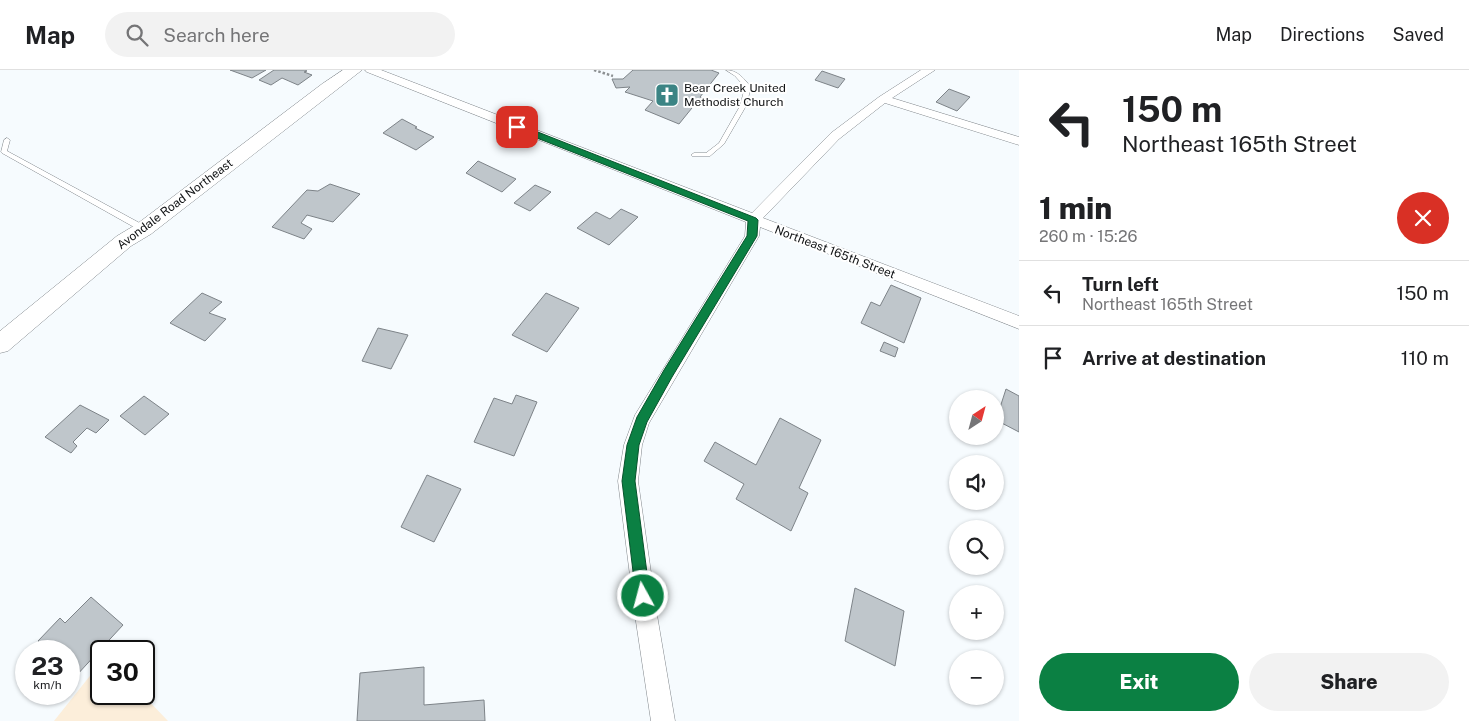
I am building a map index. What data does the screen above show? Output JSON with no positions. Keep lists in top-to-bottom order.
{
  "streets": {
    "main road": ["Avondale Road Northeast"],
    "street": ["Northeast 165th Street"]
  },
  "places": {
    "church": ["Bear Creek United Methodist Church"]
  },
  "north": "top right",
  "page": {
    "header": "Map",
    "search": "Search here",
    "nav": ["Map", "Directions", "Saved"],
    "turn": ["150 m", "Northeast 165th Street"],
    "heading": ["1 min", "260 m · 15:26"],
    "list": [
      {
        "name": "Turn left",
        "note": "Northeast 165th Street",
        "value": "150 m"
      },
      {
        "name": "Arrive at destination",
        "value": "110 m"
      }
    ],
    "map_buttons": ["+", "−"],
    "speed": "23 km/h",
    "limit": "30",
    "buttons": ["Exit", "Share"]
  }
}
